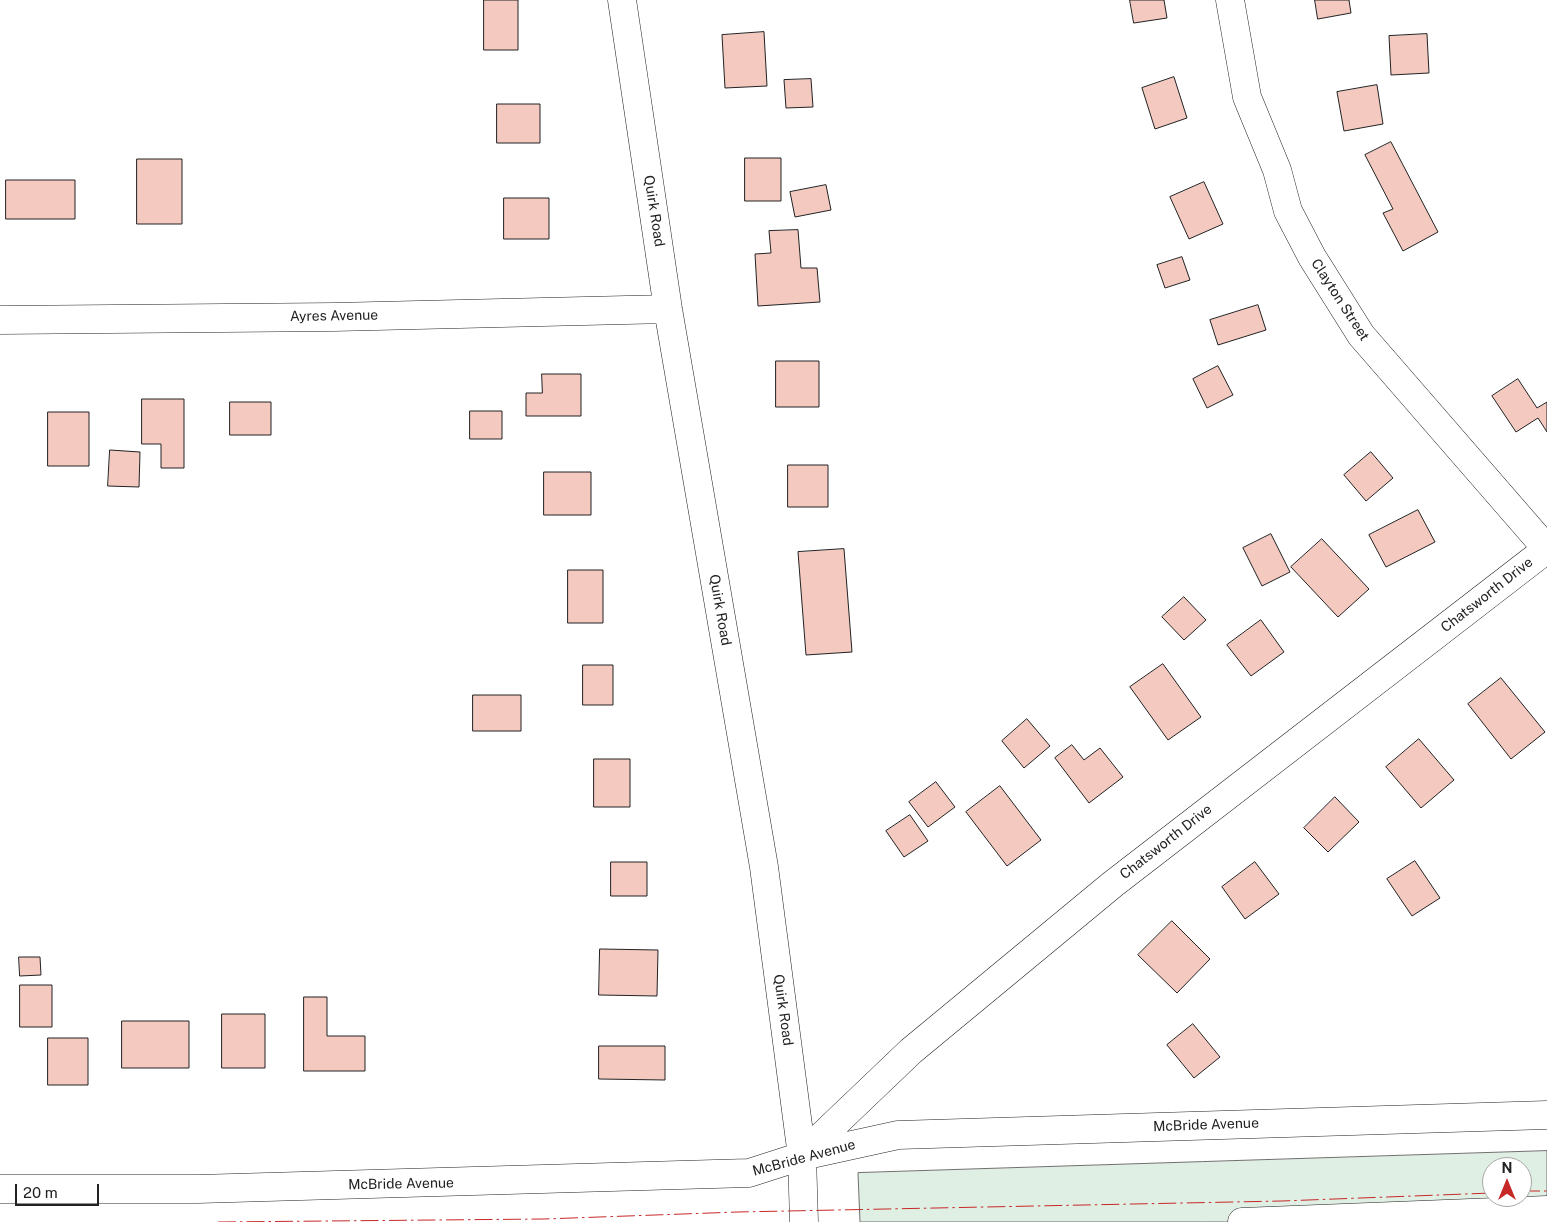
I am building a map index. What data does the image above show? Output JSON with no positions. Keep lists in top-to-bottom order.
{
  "streets": {
    "street": [
      "Quirk Road",
      "Clayton Street",
      "Ayres Avenue",
      "Chatsworth Drive",
      "McBride Avenue"
    ]
  },
  "crossings": [
    ["Quirk Road", "Ayres Avenue"],
    ["Quirk Road", "Chatsworth Drive"],
    ["Quirk Road", "McBride Avenue"],
    ["Clayton Street", "Chatsworth Drive"],
    ["Chatsworth Drive", "McBride Avenue"]
  ],
  "scale_bar": "20 m",
  "north": "top"
}
